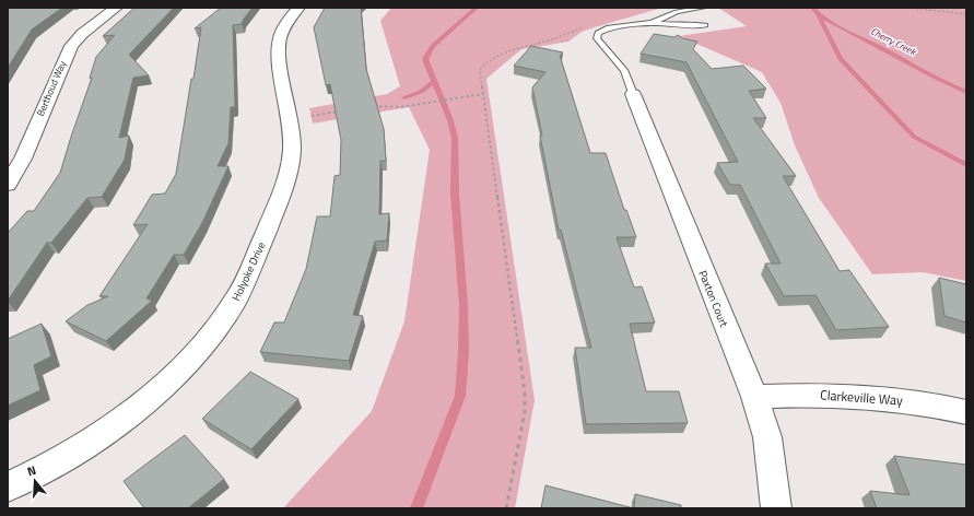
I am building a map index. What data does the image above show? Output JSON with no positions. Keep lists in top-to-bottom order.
{
  "streets": {
    "street": [
      "Berthoud Way",
      "Holyoke Drive",
      "Paxton Court",
      "Clarkeville Way"
    ]
  },
  "crossings": [
    ["Paxton Court", "Clarkeville Way"]
  ],
  "water": ["Cherry Creek"],
  "north": "top"
}
